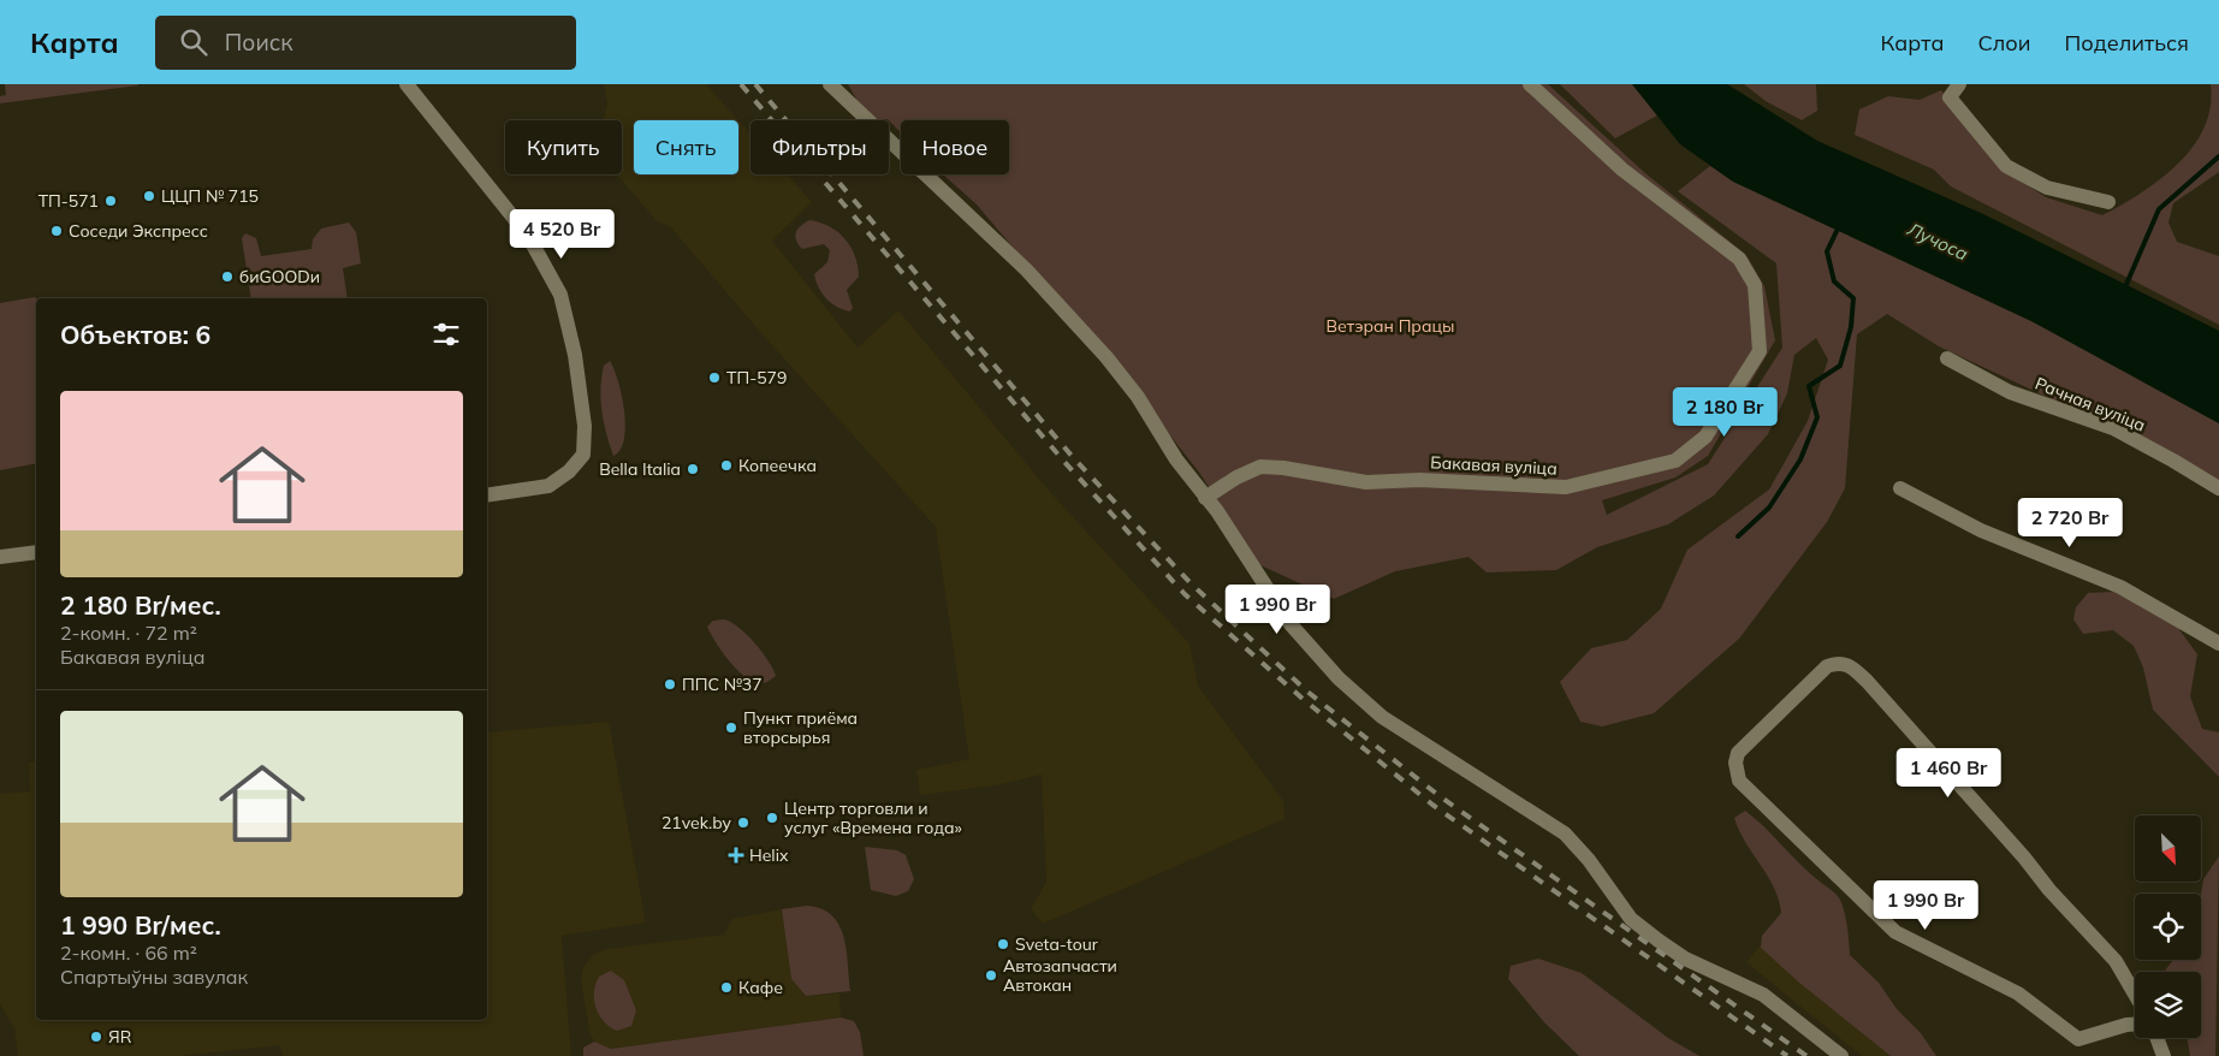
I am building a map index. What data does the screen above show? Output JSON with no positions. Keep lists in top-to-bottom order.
{
  "streets": {
    "street": ["Рачная вуліца", "Бакавая вуліца"]
  },
  "water": ["Лучоса"],
  "parks": ["Ветэран Працы"],
  "places": {
    "other": [
      "ЦЦП № 715",
      "ТП-571",
      "Соседи Экспресс",
      "биGOODи",
      "ТП-579",
      "Копеечка",
      "Bella Italia",
      "ППС №37",
      "Пункт приёма вторсырья",
      "Центр торговли и услуг «Времена года»",
      "21vek.by",
      "Sveta-tour",
      "Автозапчасти Автокан",
      "Кафе",
      "ЯR"
    ],
    "health": ["Helix"]
  },
  "north": "bottom right",
  "page": {
    "header": "Карта",
    "search": "Поиск",
    "nav": ["Карта", "Слои", "Поделиться"],
    "chip": [
      "Купить",
      "Снять",
      "Фильтры",
      "Новое"
    ],
    "price": [
      "4 520 Br",
      "2 180 Br",
      "2 720 Br",
      "1 990 Br",
      "1 460 Br",
      "1 990 Br"
    ],
    "heading": "Объектов: 6",
    "list": [
      {
        "name": "2 180 Br/мес.",
        "note": "2-комн. · 72 m² · Бакавая вуліца"
      },
      {
        "name": "1 990 Br/мес.",
        "note": "2-комн. · 66 m² · Спартыўны завулак"
      }
    ]
  }
}
